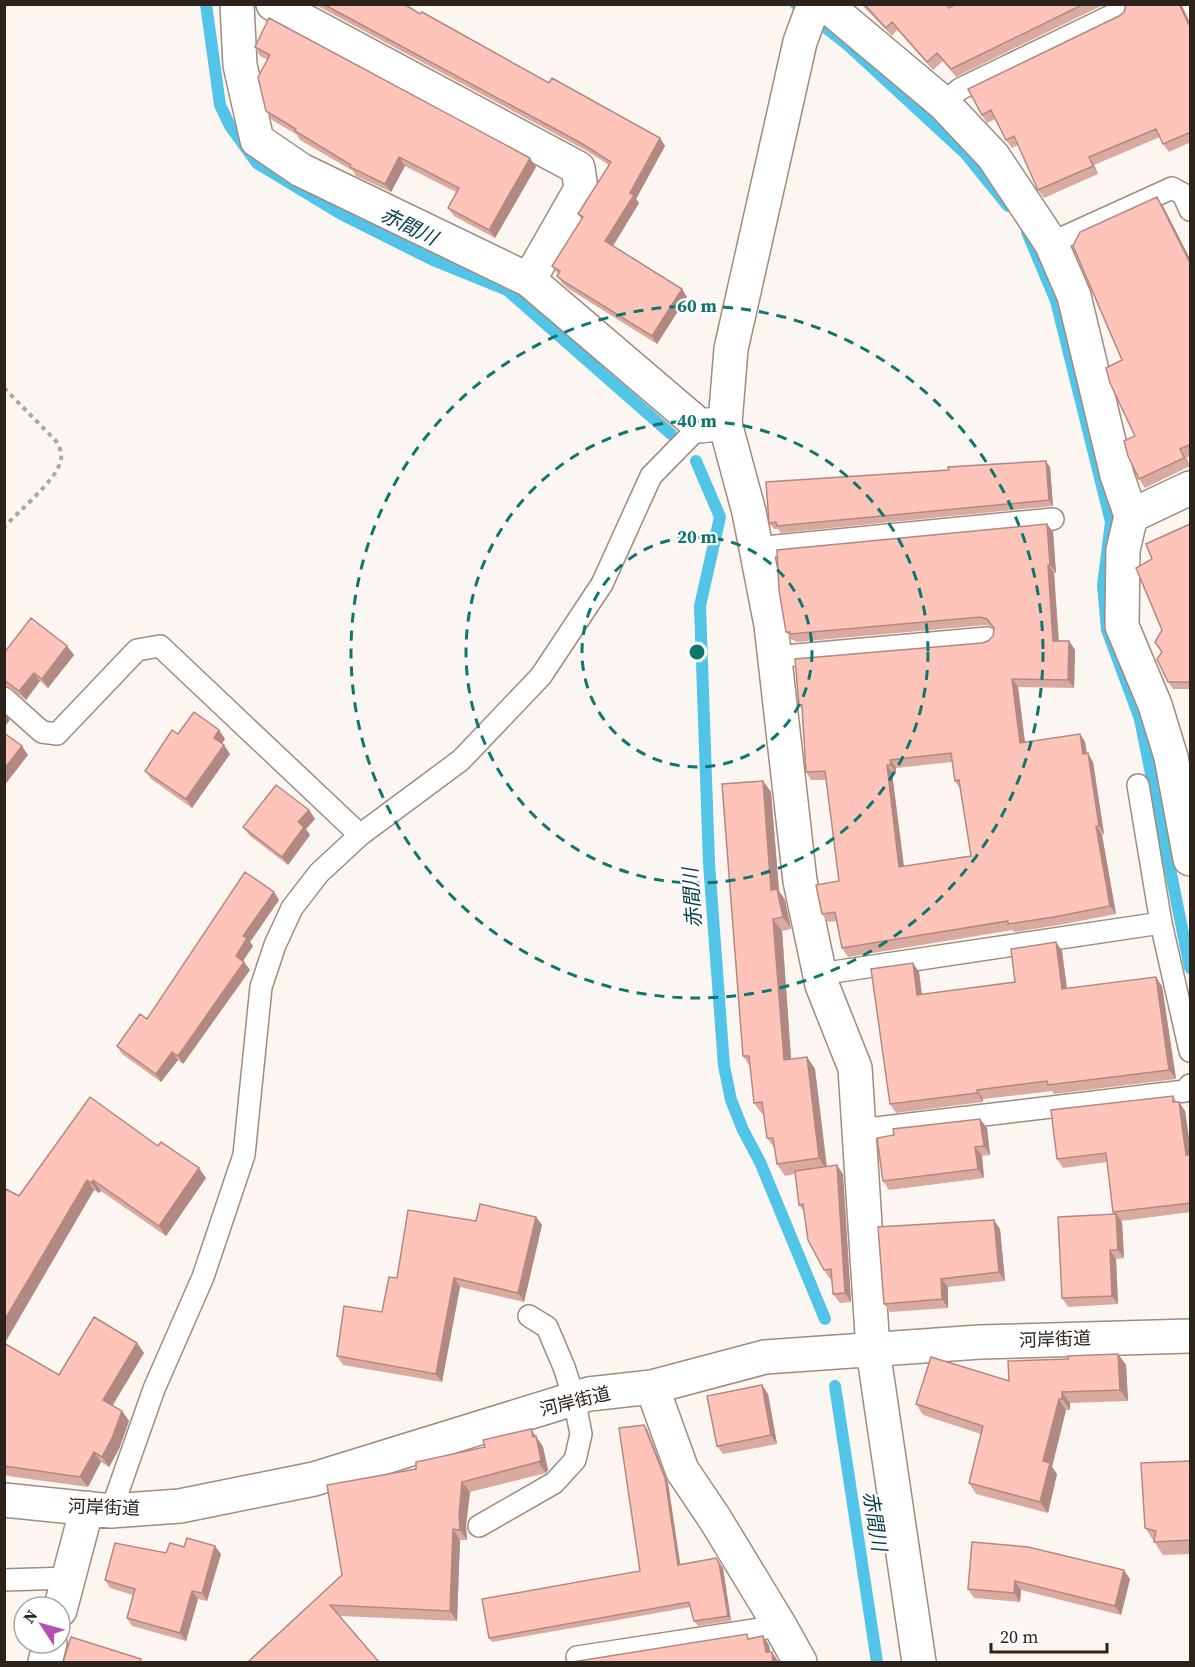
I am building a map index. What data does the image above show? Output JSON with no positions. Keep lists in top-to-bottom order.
{
  "streets": {
    "street": ["河岸街道"]
  },
  "water": ["赤間川"],
  "scale_bar": "20 m",
  "north": "top left",
  "rings": ["60 m", "40 m", "20 m"]
}
